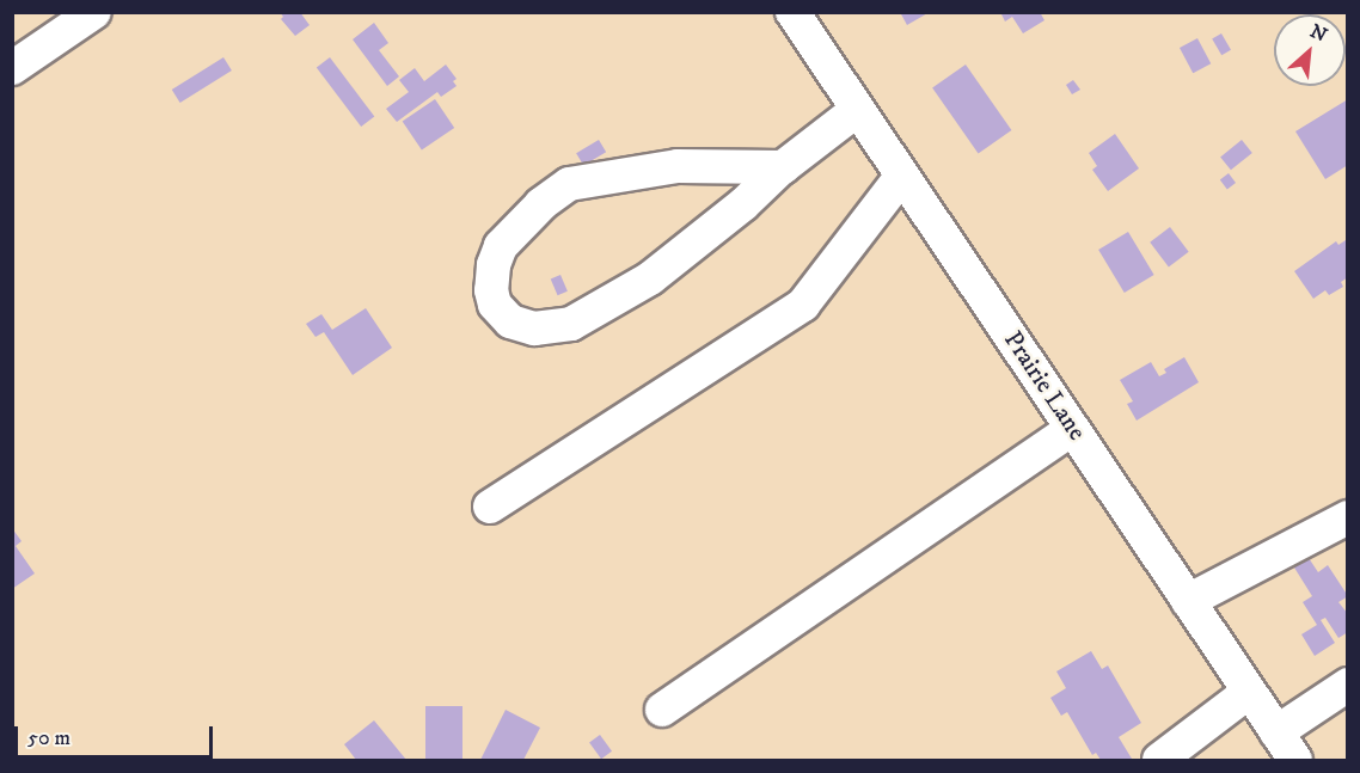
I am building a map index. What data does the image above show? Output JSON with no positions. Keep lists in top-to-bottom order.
{
  "streets": {
    "street": ["Prairie Lane"]
  },
  "scale_bar": "50 m",
  "north": "top right"
}
